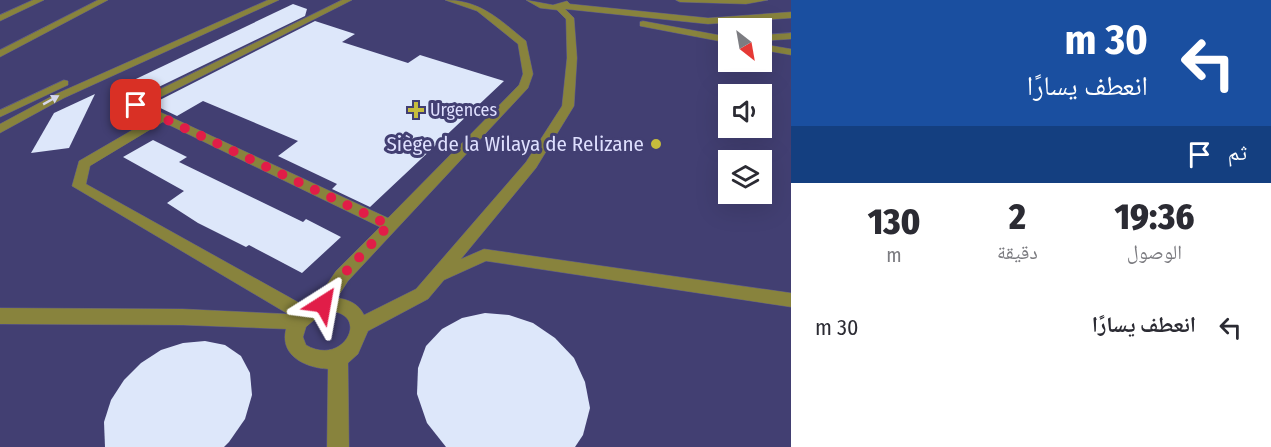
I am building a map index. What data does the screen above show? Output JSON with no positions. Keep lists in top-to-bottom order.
{
  "places": {
    "health": ["Urgences"],
    "other": ["Siège de la Wilaya de Relizane"]
  },
  "north": "bottom right",
  "page": {
    "turn": ["30 m", "انعطف يسارًا"],
    "then": "ثم",
    "eta": [
      "19:36",
      "الوصول",
      "2",
      "دقيقة",
      "130",
      "m"
    ],
    "list": [
      {
        "name": "انعطف يسارًا",
        "value": "30 m"
      }
    ]
  }
}
